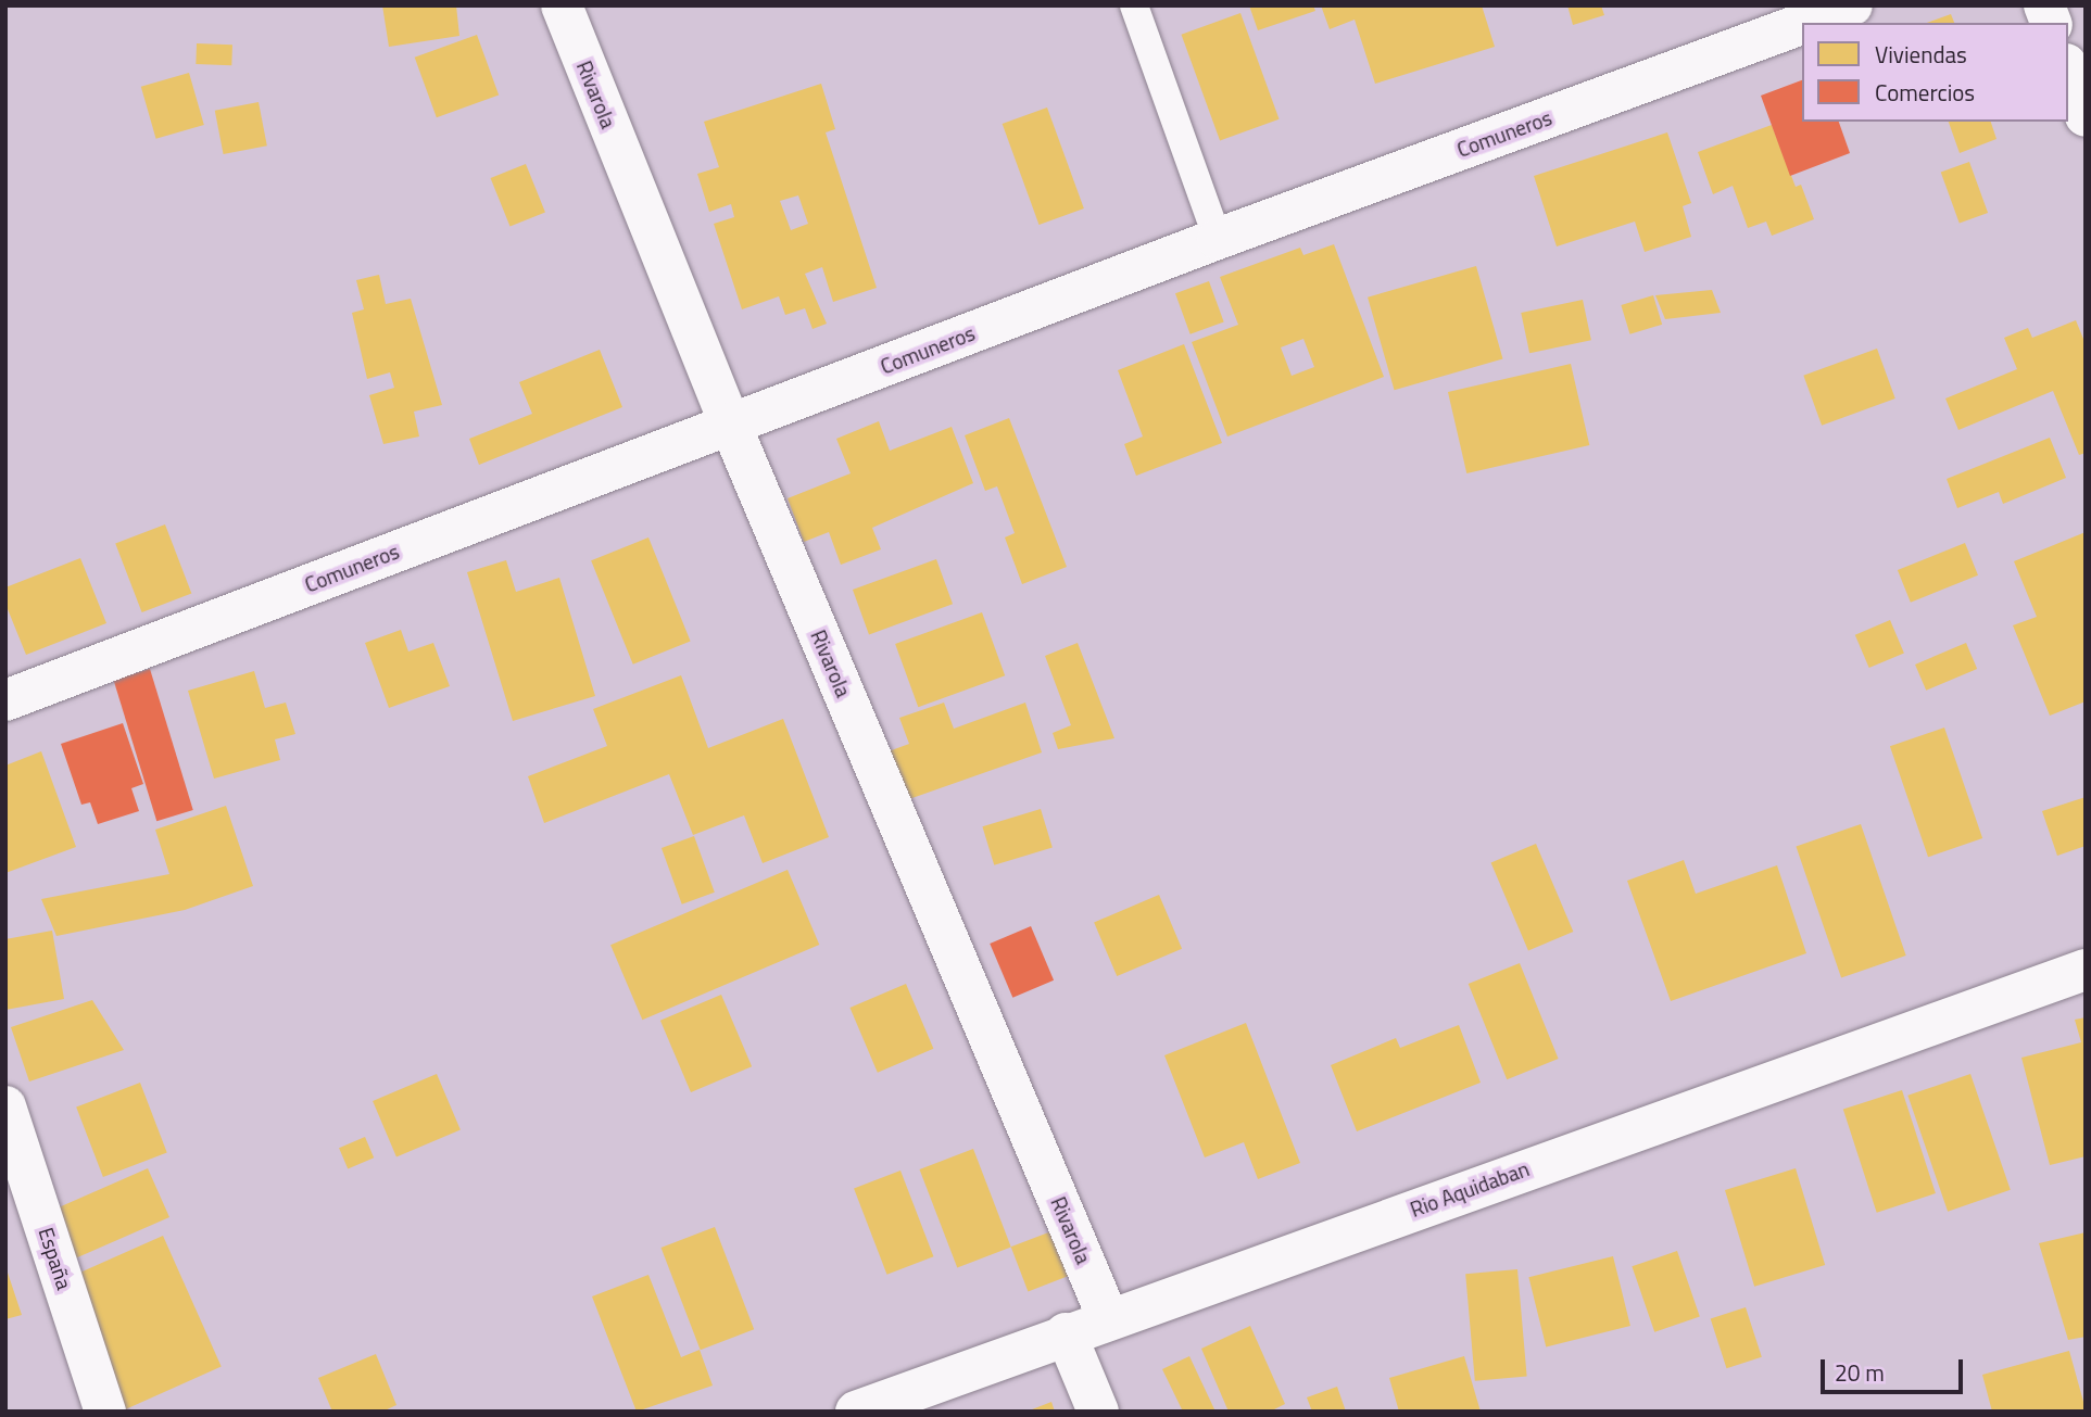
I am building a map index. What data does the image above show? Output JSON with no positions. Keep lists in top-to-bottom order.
{
  "streets": {
    "street": [
      "Rivarola",
      "Comuneros",
      "Rio Aquidaban",
      "España"
    ]
  },
  "crossings": [
    ["Rivarola", "Comuneros"],
    ["Rivarola", "Rio Aquidaban"]
  ],
  "legend": ["Viviendas", "Comercios"],
  "scale_bar": "20 m"
}
